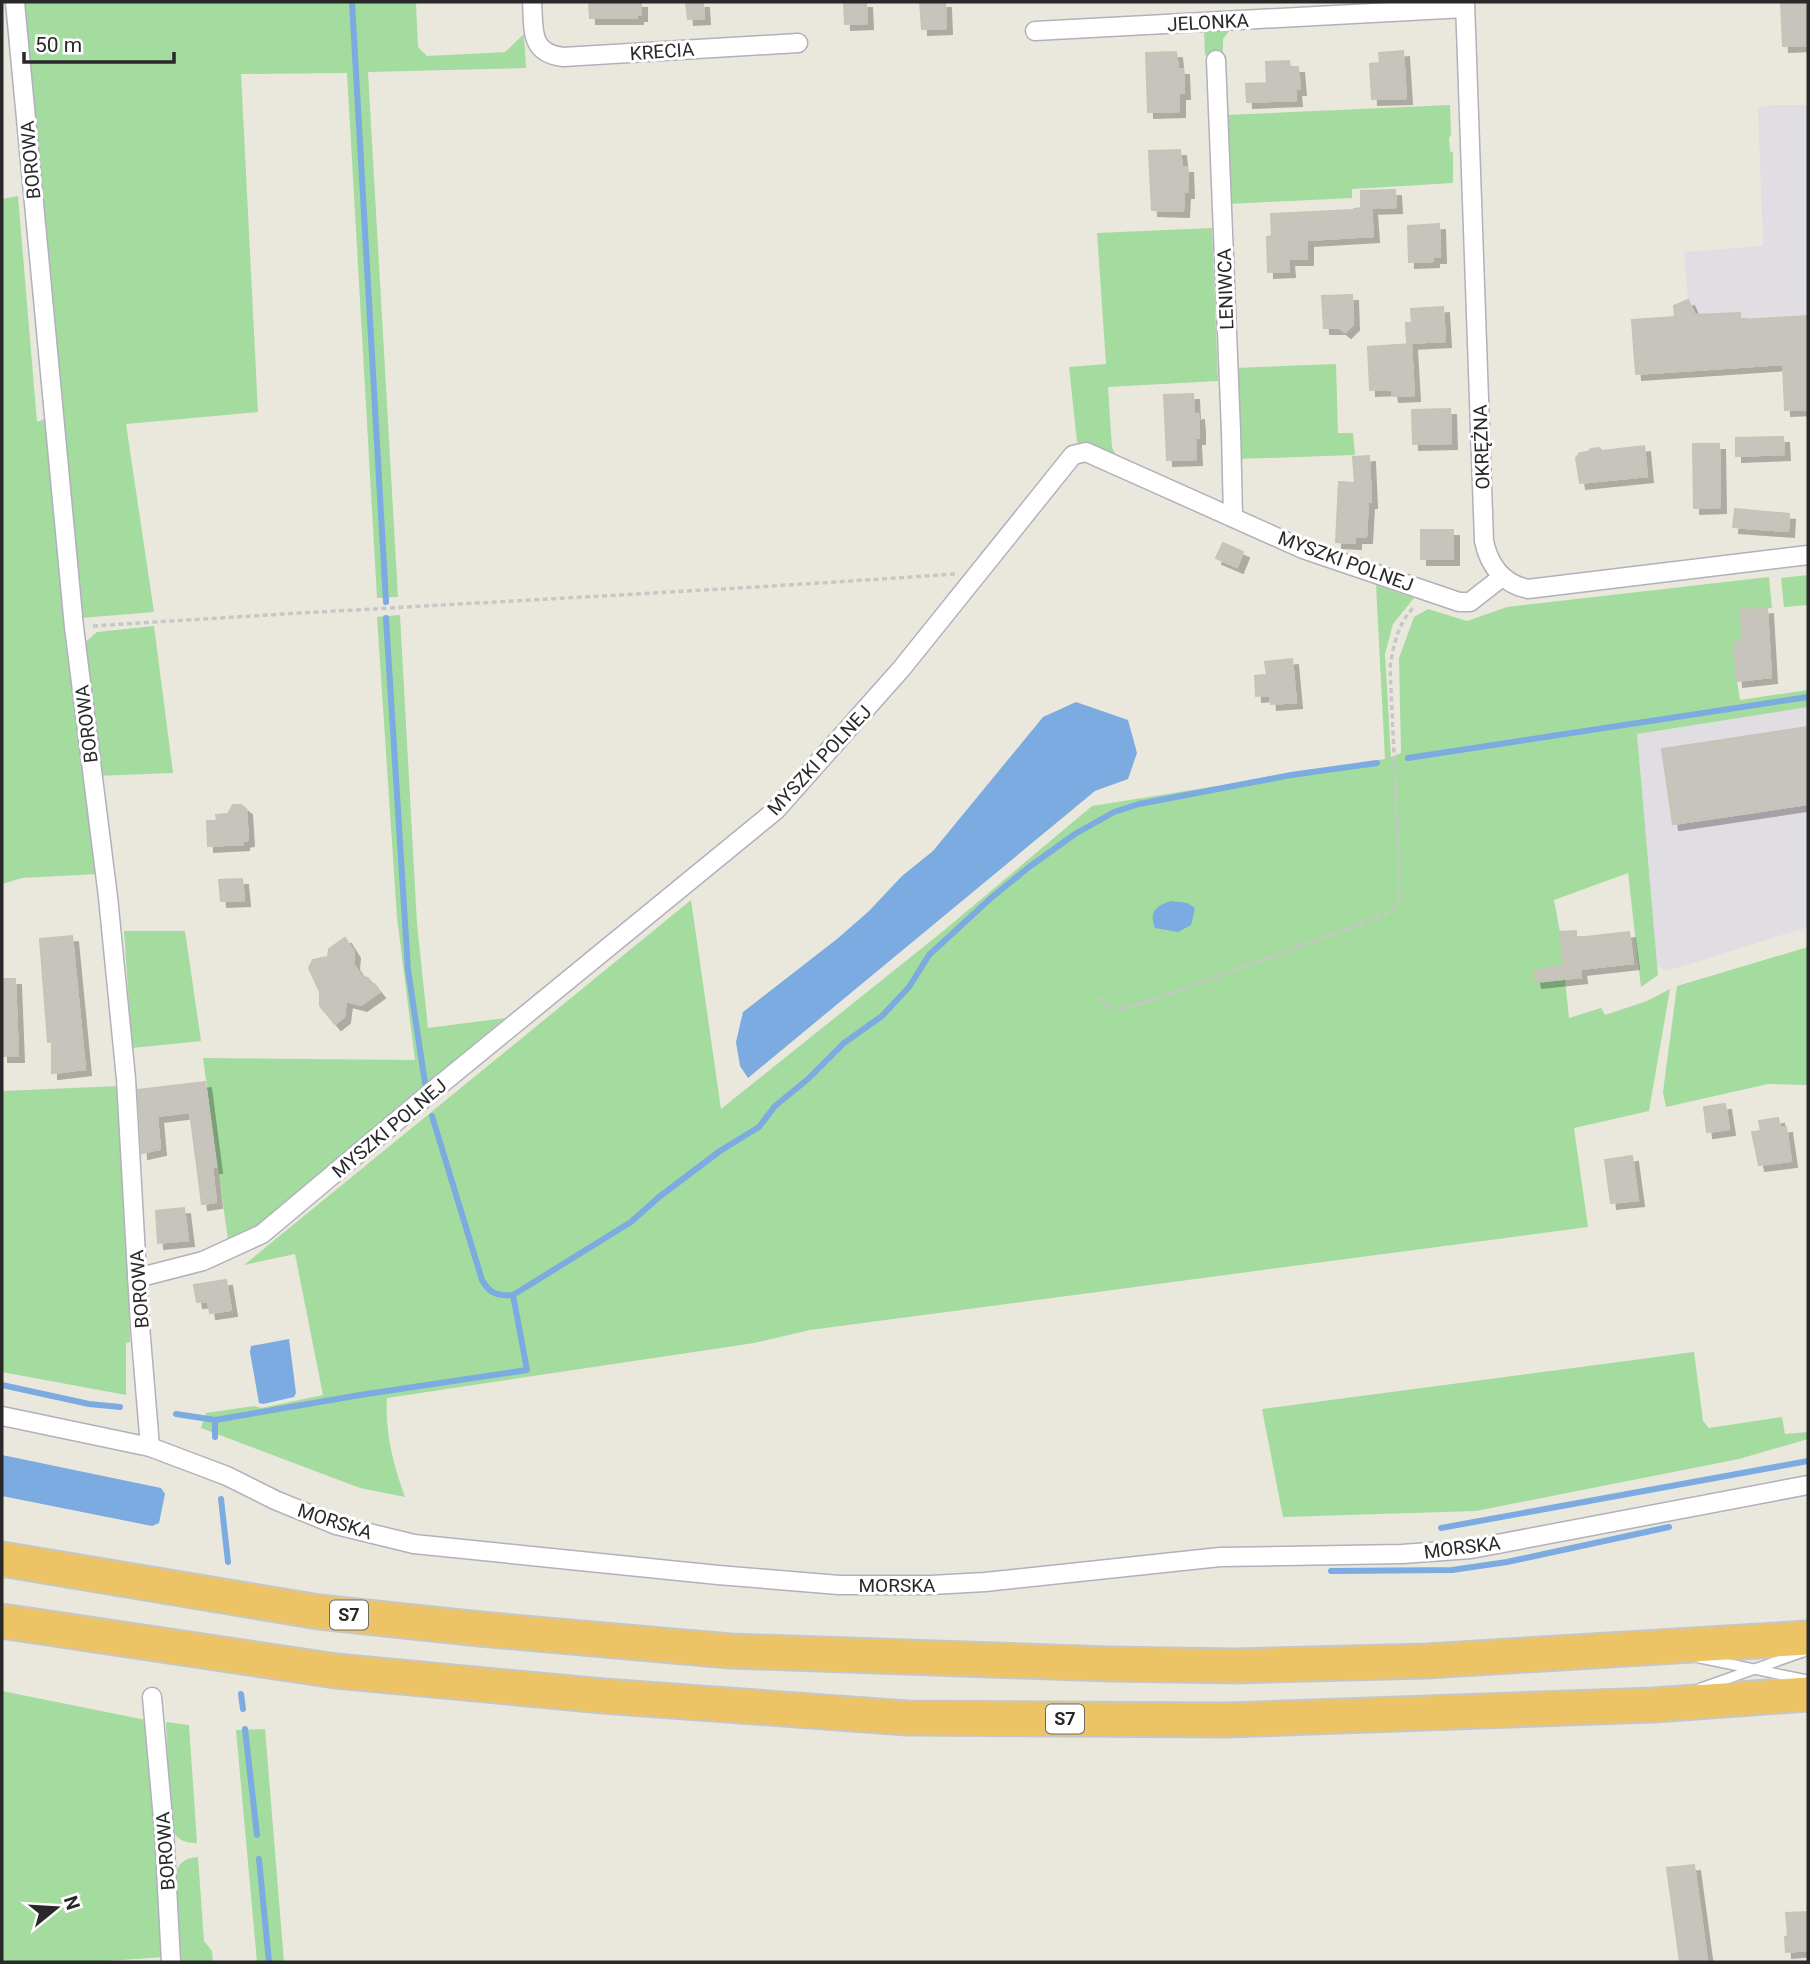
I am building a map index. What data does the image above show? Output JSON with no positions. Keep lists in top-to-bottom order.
{
  "streets": {
    "highway": ["S7"],
    "street": [
      "JELONKA",
      "KRECIA",
      "BOROWA",
      "LENIWCA",
      "OKRĘŻNA",
      "MYSZKI POLNEJ",
      "MORSKA"
    ]
  },
  "crossings": [
    ["JELONKA", "OKRĘŻNA"],
    ["BOROWA", "MYSZKI POLNEJ"],
    ["BOROWA", "MORSKA"],
    ["LENIWCA", "MYSZKI POLNEJ"],
    ["OKRĘŻNA", "MYSZKI POLNEJ"]
  ],
  "scale_bar": "50 m",
  "north": "right"
}
